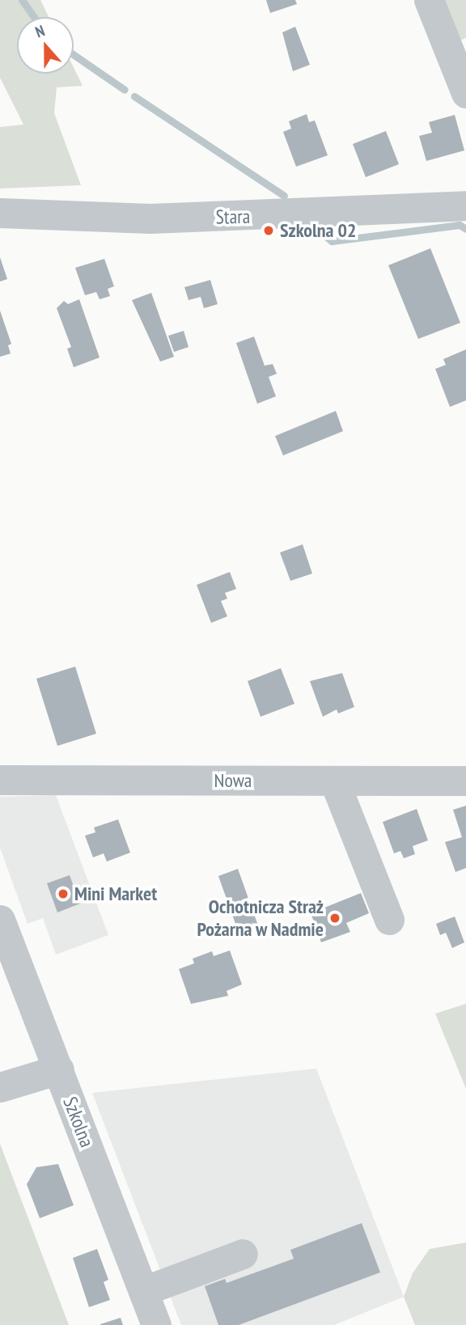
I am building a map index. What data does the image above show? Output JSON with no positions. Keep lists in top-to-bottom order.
{
  "streets": {
    "street": ["Stara", "Nowa", "Szkolna"]
  },
  "places": ["Szkolna 02", "Mini Market", "Ochotnicza Straż Pożarna w Nadmie"],
  "north": "top"
}
